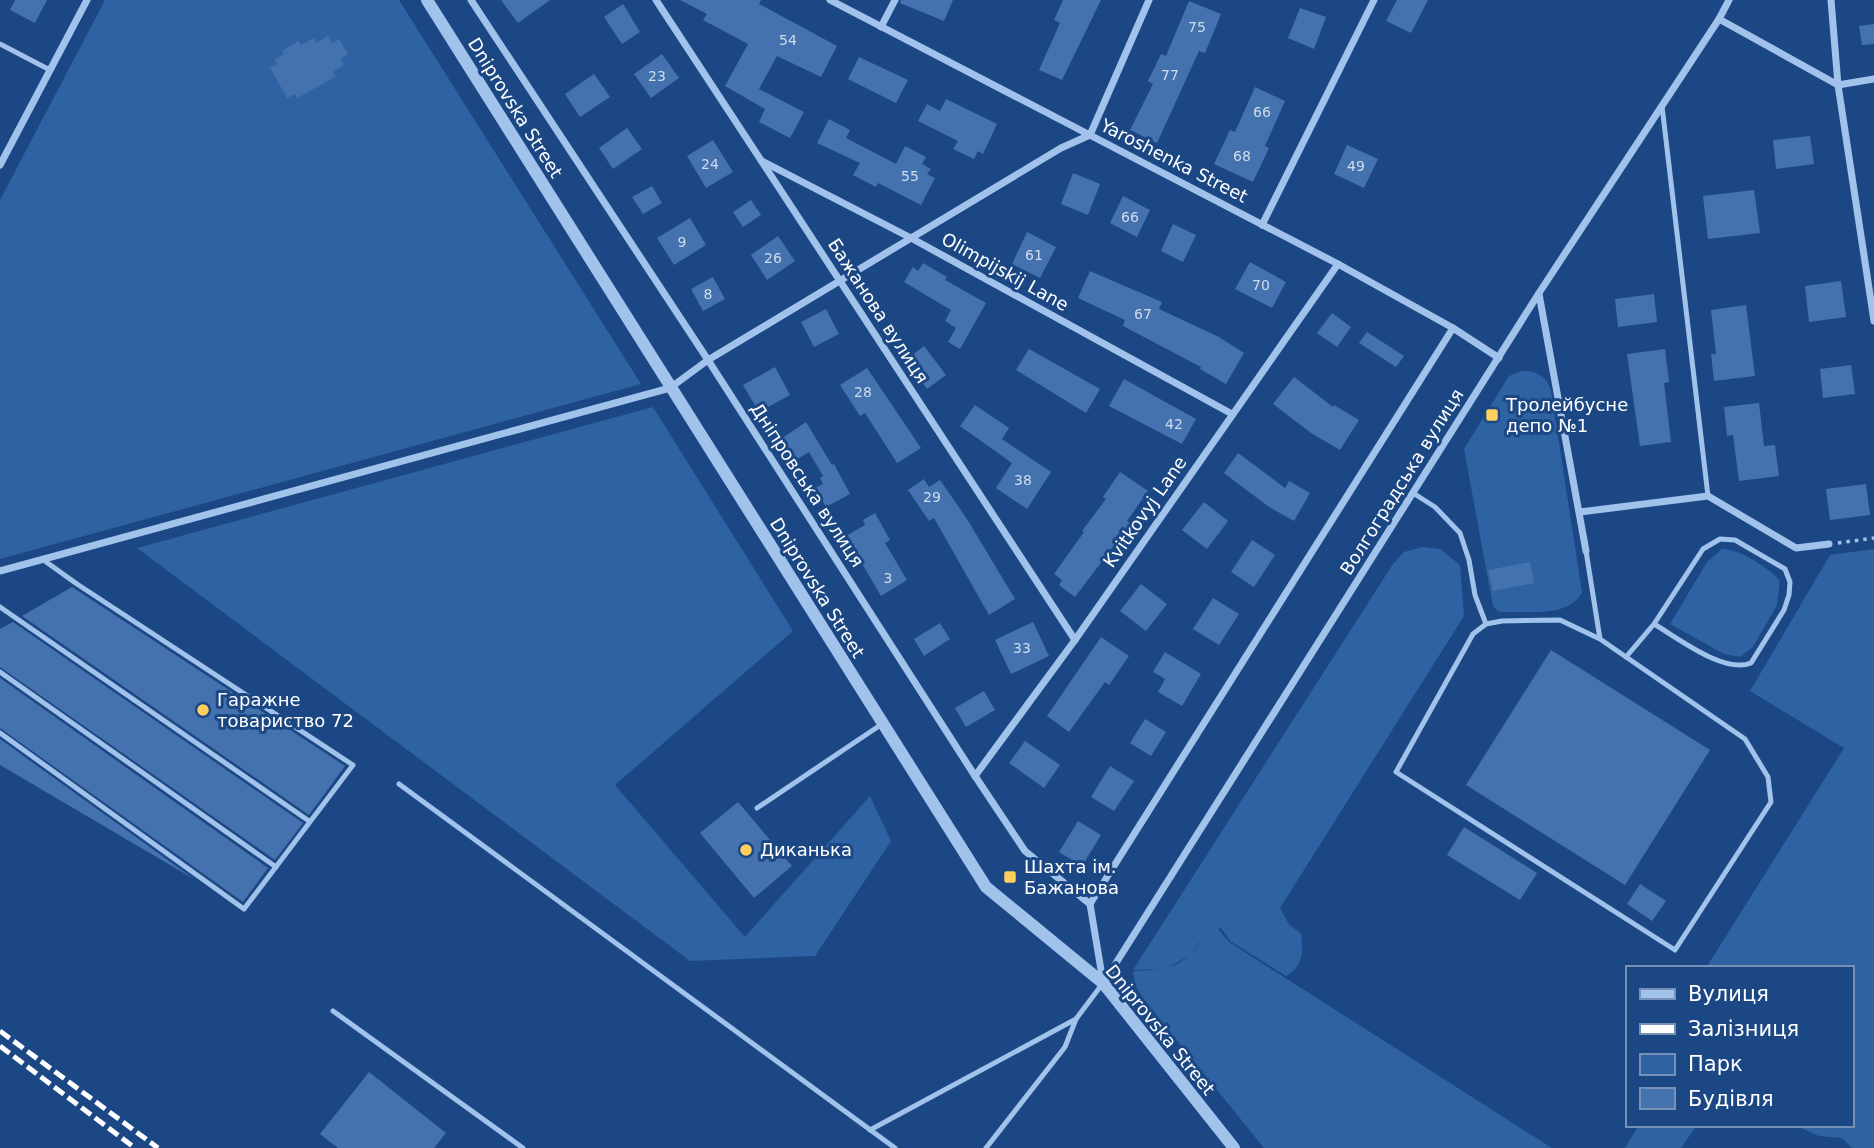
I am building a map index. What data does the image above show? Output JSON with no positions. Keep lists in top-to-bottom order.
{
  "streets": {
    "street": [
      "Dniprovska Street",
      "Yaroshenka Street",
      "Olimpijskij Lane",
      "Бажанова вулиця",
      "Волгоградська вулиця",
      "Дніпровська вулиця",
      "Kvitkovyj Lane"
    ]
  },
  "crossings": [
    ["Dniprovska Street", "Волгоградська вулиця"],
    ["Yaroshenka Street", "Волгоградська вулиця"],
    ["Yaroshenka Street", "Kvitkovyj Lane"],
    ["Olimpijskij Lane", "Бажанова вулиця"],
    ["Olimpijskij Lane", "Kvitkovyj Lane"],
    ["Бажанова вулиця", "Kvitkovyj Lane"],
    ["Дніпровська вулиця", "Kvitkovyj Lane"]
  ],
  "places": {
    "transit": ["Тролейбусне депо №1", "Шахта ім. Бажанова"],
    "other": ["Гаражне товариство 72", "Диканька"]
  },
  "house_numbers": [
    "75",
    "54",
    "77",
    "23",
    "66",
    "68",
    "24",
    "49",
    "55",
    "66",
    "9",
    "61",
    "26",
    "70",
    "8",
    "67",
    "28",
    "42",
    "38",
    "29",
    "3",
    "33"
  ],
  "legend": [
    "Вулиця",
    "Залізниця",
    "Парк",
    "Будівля"
  ]
}
